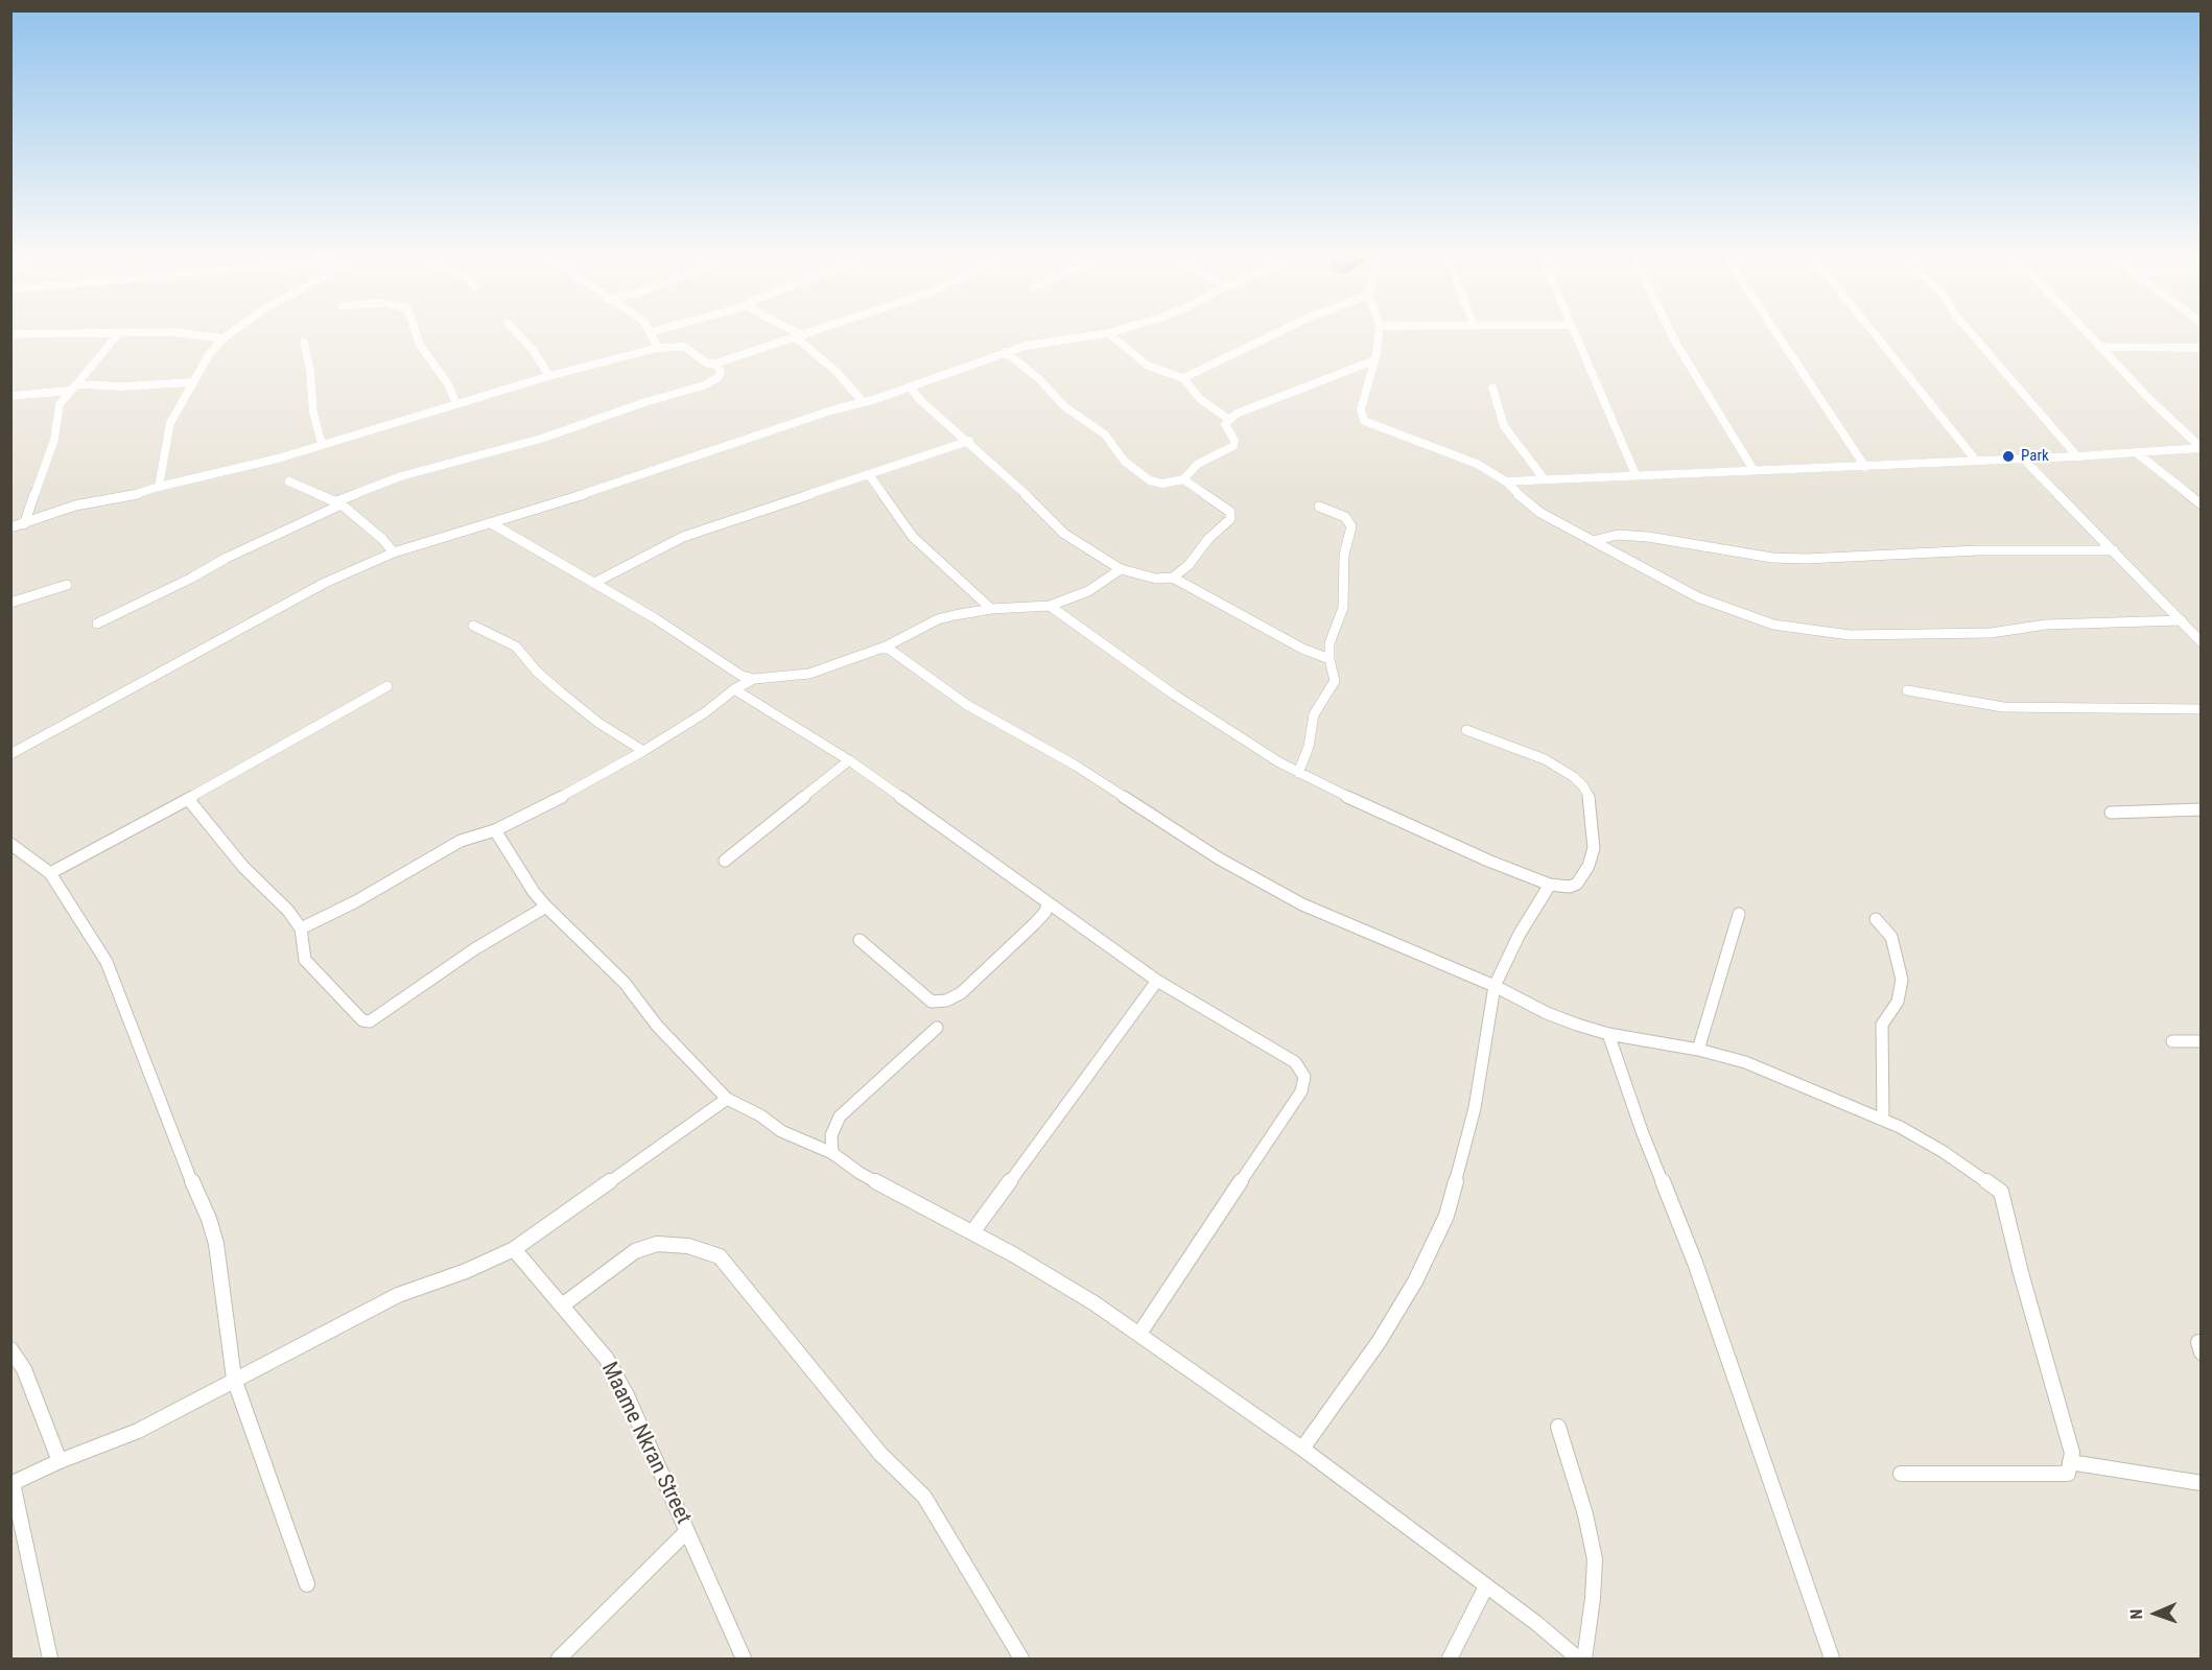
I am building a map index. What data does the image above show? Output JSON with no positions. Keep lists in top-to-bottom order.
{
  "streets": {
    "street": ["Maame Nkran Street"]
  },
  "places": ["Park"],
  "north": "left"
}
